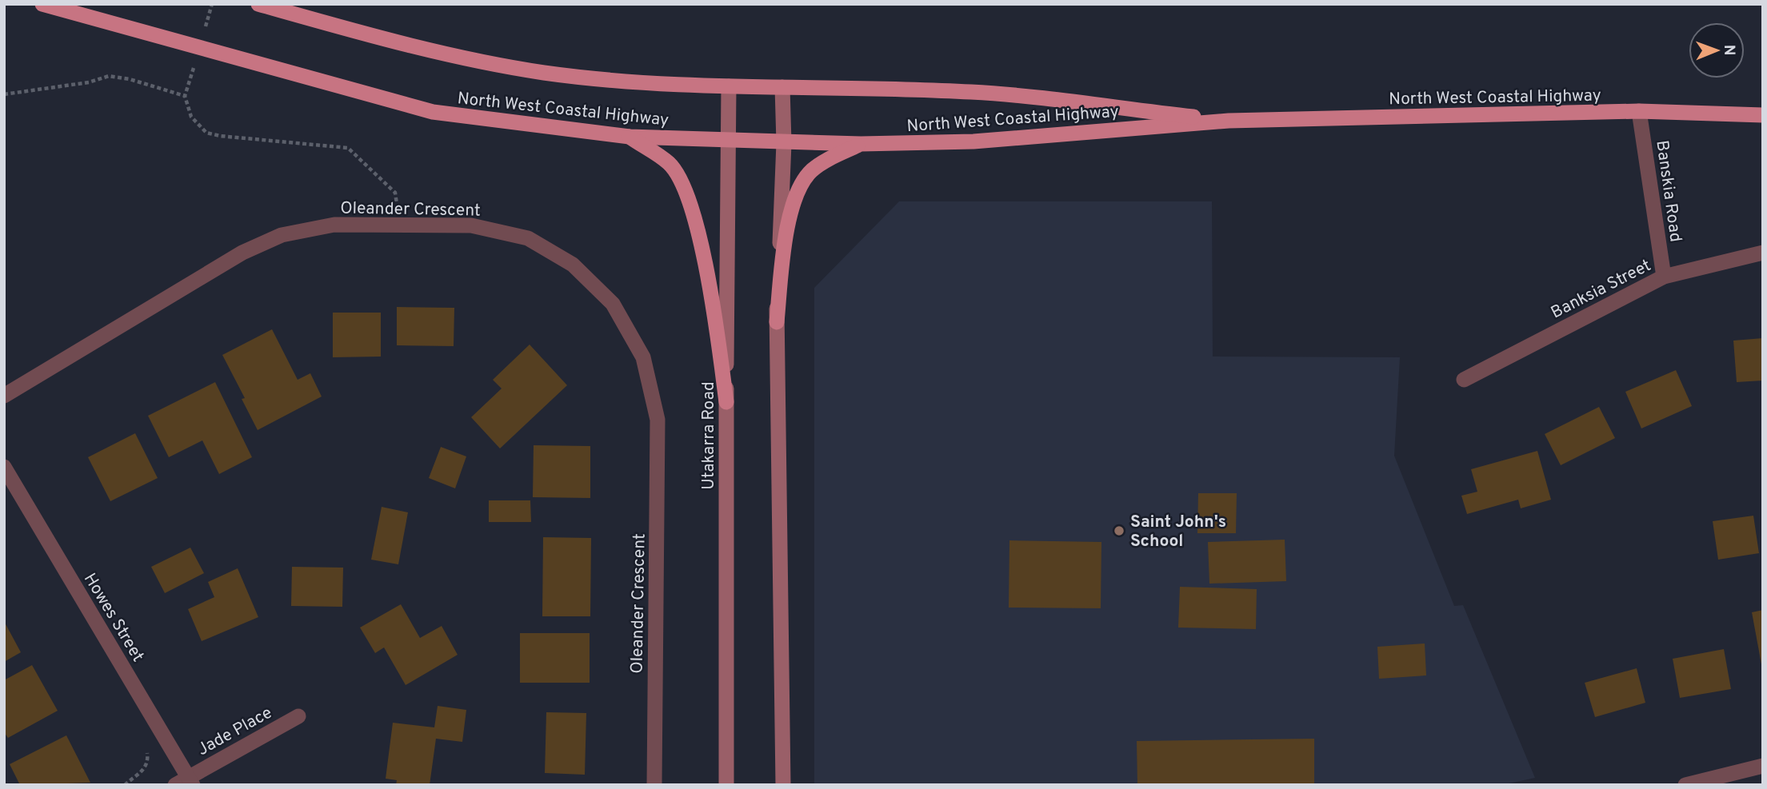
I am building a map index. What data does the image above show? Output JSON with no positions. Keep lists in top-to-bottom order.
{
  "streets": {
    "highway": ["North West Coastal Highway"],
    "main road": ["Utakarra Road"],
    "street": [
      "Banskia Road",
      "Oleander Crescent",
      "Banksia Street",
      "Howes Street",
      "Jade Place"
    ]
  },
  "crossings": [
    ["North West Coastal Highway", "Banskia Road"],
    ["North West Coastal Highway", "Utakarra Road"],
    ["Banskia Road", "Banksia Street"],
    ["Howes Street", "Jade Place"]
  ],
  "places": ["Saint John's School"],
  "north": "right"
}
